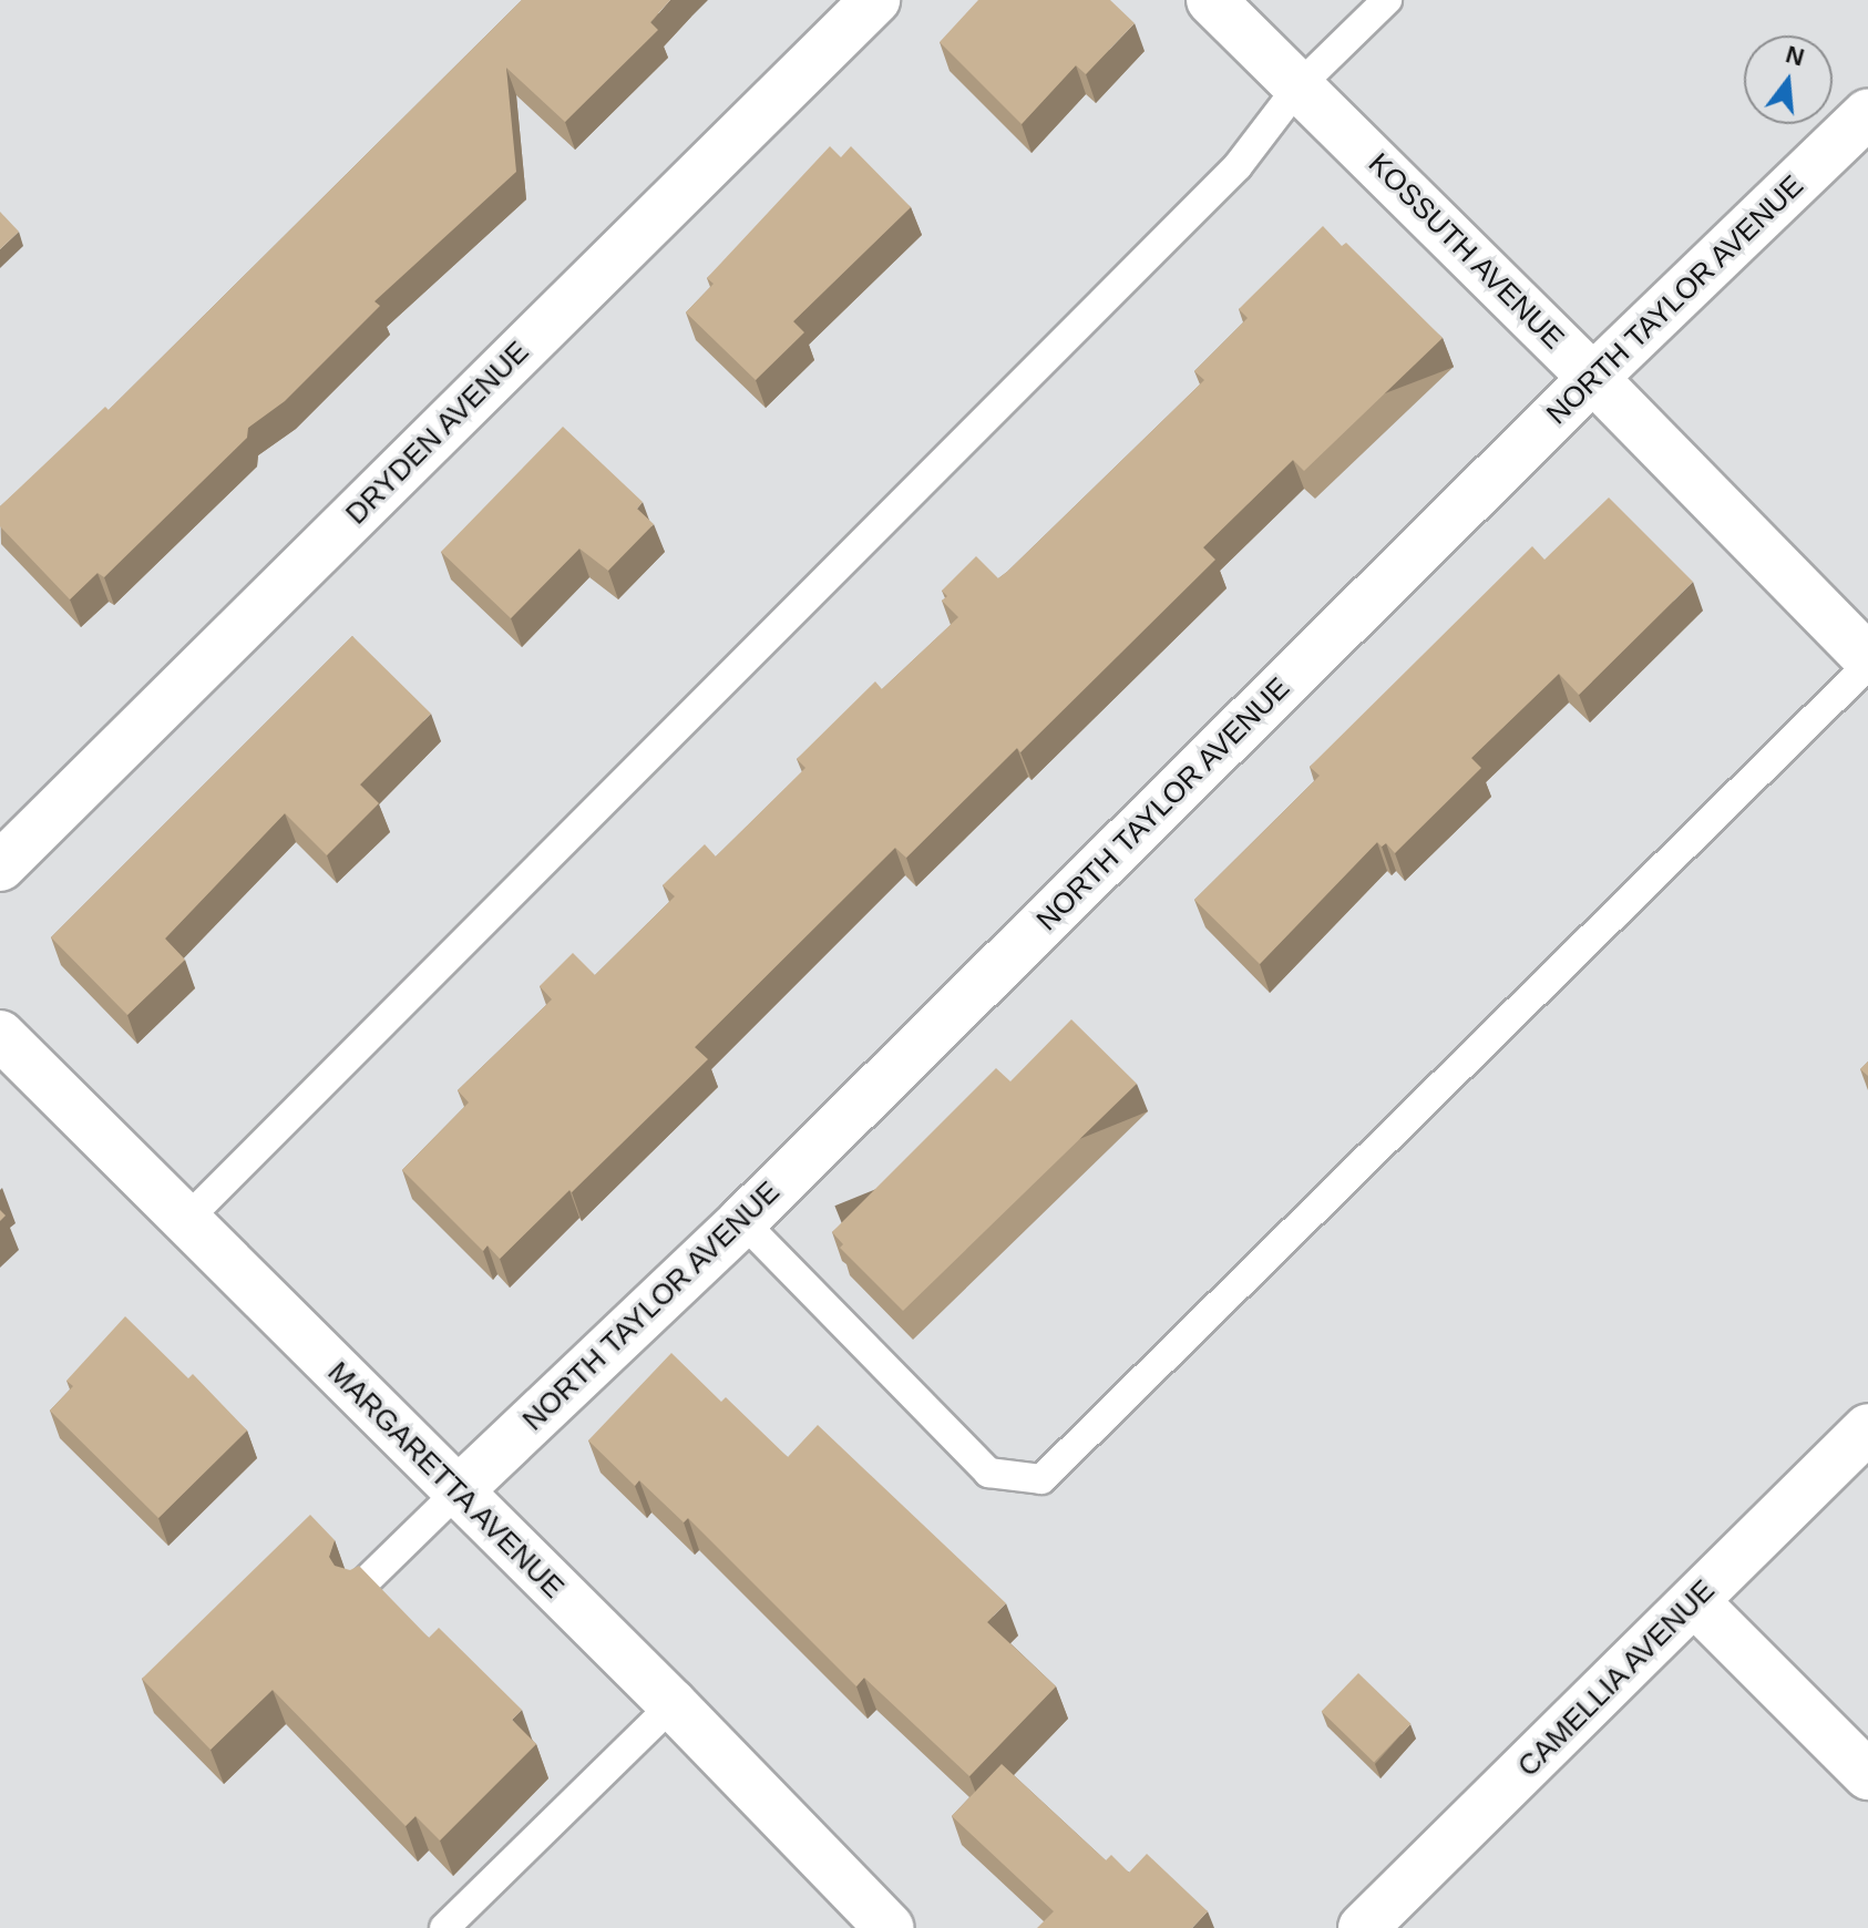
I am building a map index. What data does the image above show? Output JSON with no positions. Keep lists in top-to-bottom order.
{
  "streets": {
    "street": [
      "KOSSUTH AVENUE",
      "NORTH TAYLOR AVENUE",
      "DRYDEN AVENUE",
      "MARGARETTA AVENUE",
      "CAMELLIA AVENUE"
    ]
  },
  "crossings": [
    ["KOSSUTH AVENUE", "NORTH TAYLOR AVENUE"],
    ["NORTH TAYLOR AVENUE", "MARGARETTA AVENUE"]
  ],
  "north": "top"
}
